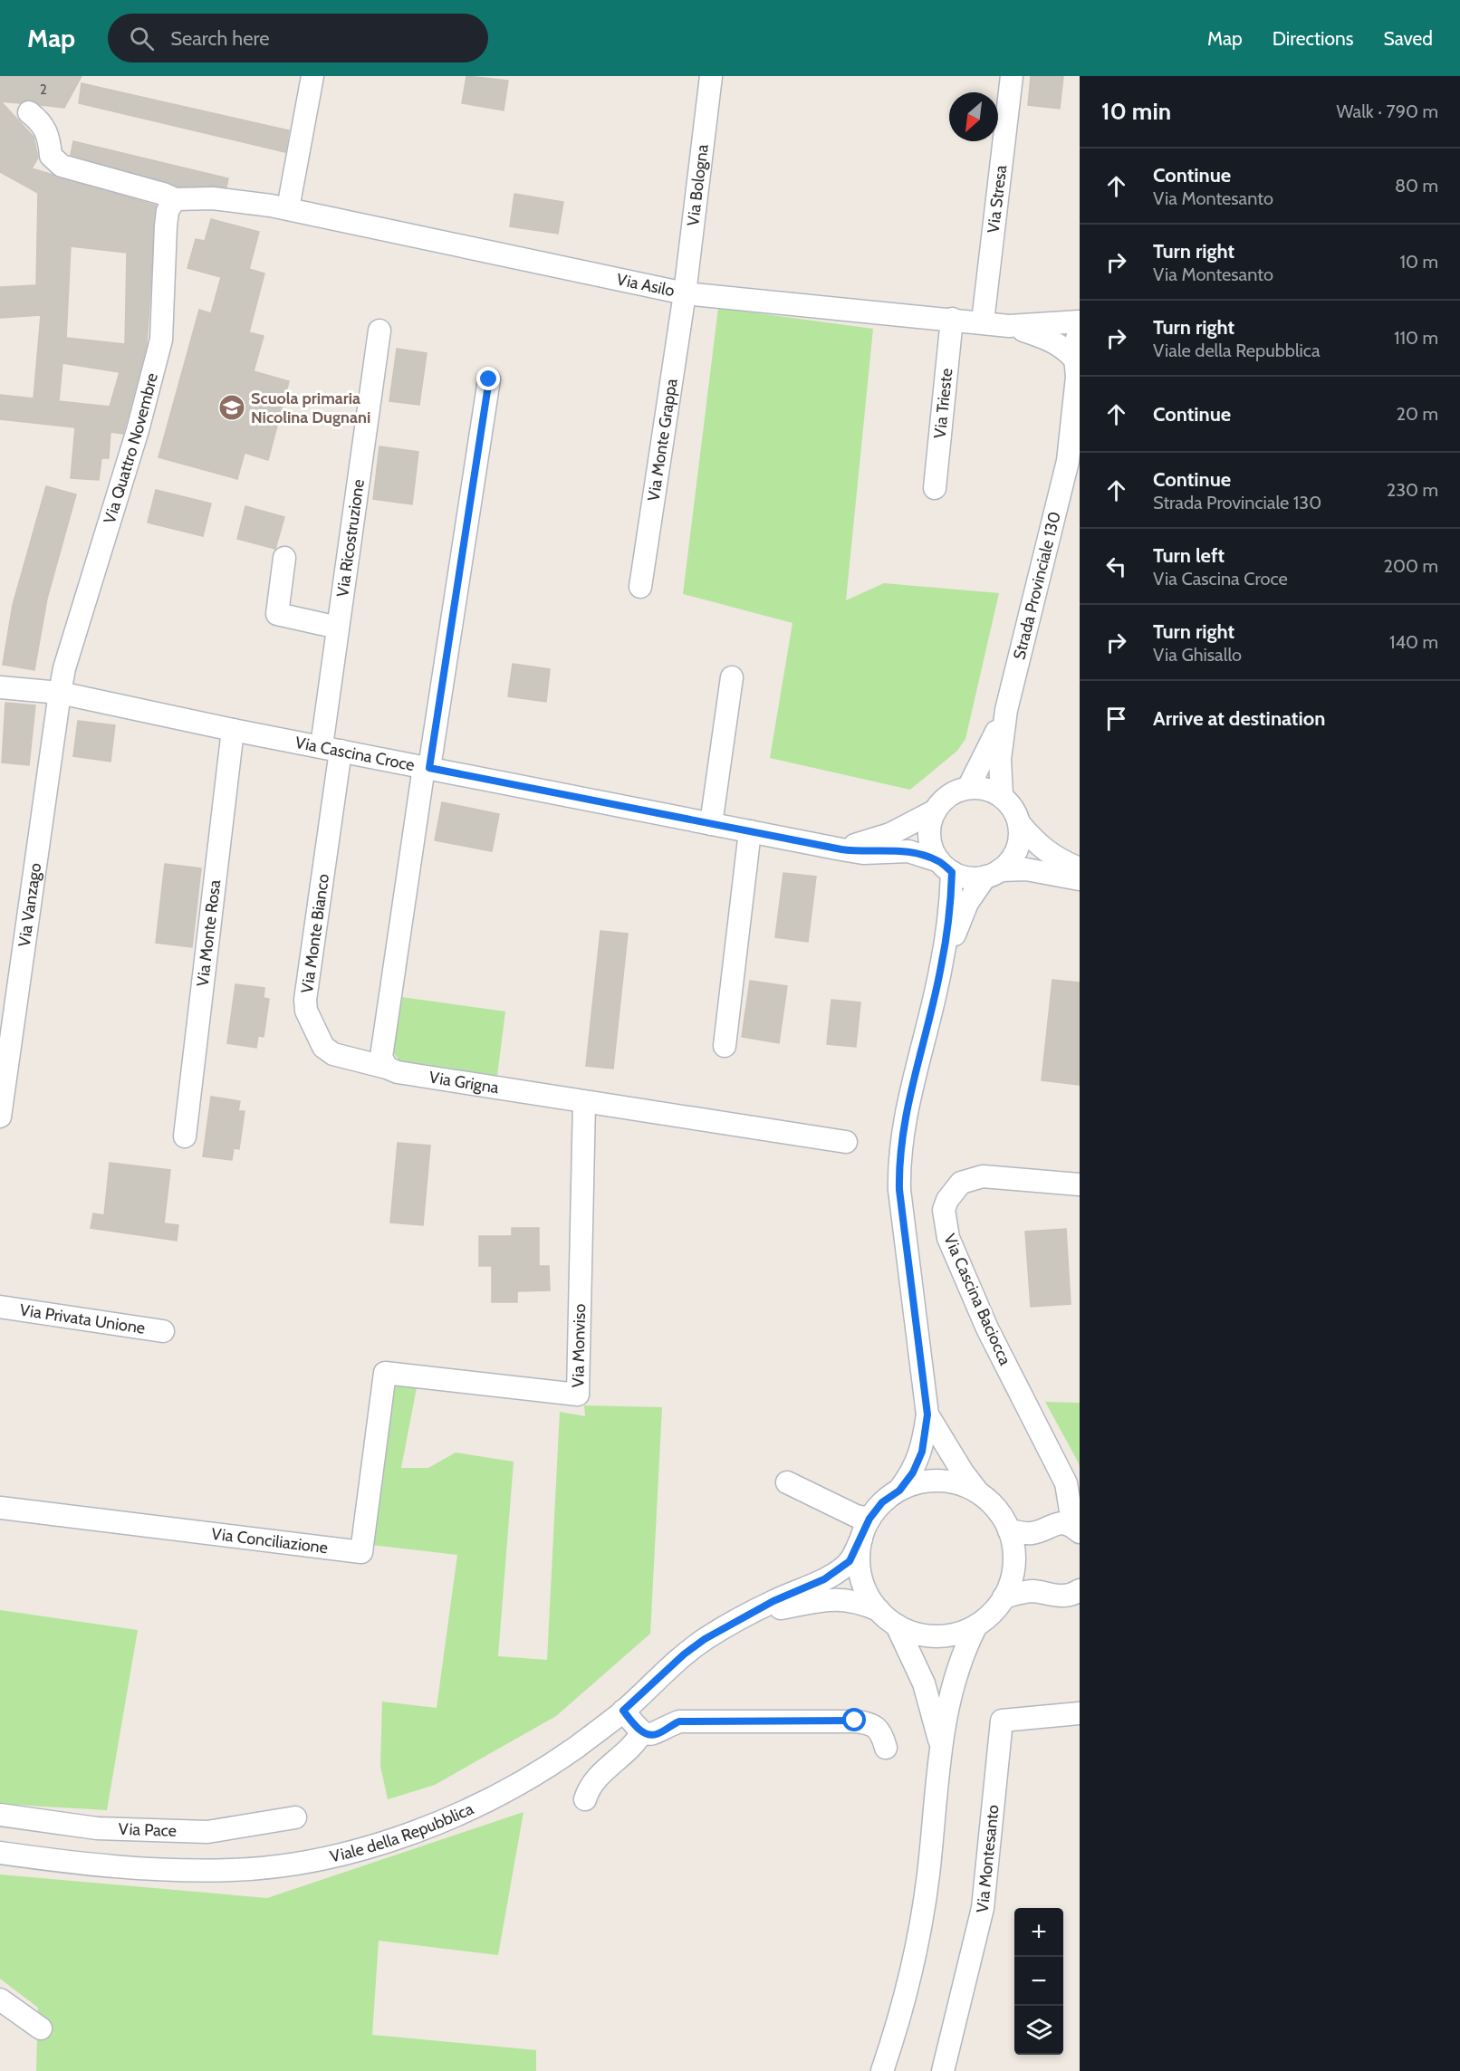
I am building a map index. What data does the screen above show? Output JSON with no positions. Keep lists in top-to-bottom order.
{
  "streets": {
    "street": [
      "Via Bologna",
      "Via Stresa",
      "Via Asilo",
      "Via Trieste",
      "Via Monte Grappa",
      "Via Quattro Novembre",
      "Via Ricostruzione",
      "Strada Provinciale 130",
      "Via Cascina Croce",
      "Via Vanzago",
      "Via Monte Rosa",
      "Via Monte Bianco",
      "Via Grigna",
      "Via Cascina Baciocca",
      "Via Privata Unione",
      "Via Monviso",
      "Via Conciliazione",
      "Via Pace",
      "Viale della Repubblica",
      "Via Montesanto"
    ]
  },
  "crossings": [
    ["Via Bologna", "Via Asilo"],
    ["Via Bologna", "Via Monte Grappa"],
    ["Via Stresa", "Via Asilo"],
    ["Via Asilo", "Via Trieste"],
    ["Via Asilo", "Via Monte Grappa"],
    ["Via Asilo", "Via Quattro Novembre"],
    ["Via Asilo", "Strada Provinciale 130"],
    ["Via Quattro Novembre", "Via Cascina Croce"],
    ["Via Quattro Novembre", "Via Vanzago"],
    ["Via Ricostruzione", "Via Cascina Croce"],
    ["Via Ricostruzione", "Via Monte Bianco"],
    ["Strada Provinciale 130", "Via Cascina Croce"],
    ["Via Cascina Croce", "Via Vanzago"],
    ["Via Cascina Croce", "Via Monte Rosa"],
    ["Via Cascina Croce", "Via Monte Bianco"],
    ["Via Monte Bianco", "Via Grigna"],
    ["Via Grigna", "Via Monviso"],
    ["Via Monviso", "Via Conciliazione"]
  ],
  "places": {
    "school or university": ["Scuola primaria Nicolina Dugnani"]
  },
  "house_numbers": ["2"],
  "north": "bottom left",
  "page": {
    "header": "Map",
    "search": "Search here",
    "nav": ["Map", "Directions", "Saved"],
    "heading": ["10 min", "Walk · 790 m"],
    "list": [
      ["Continue", "Via Montesanto", "80 m"],
      ["Turn right", "Via Montesanto", "10 m"],
      ["Turn right", "Viale della Repubblica", "110 m"],
      ["Continue", "20 m"],
      ["Continue", "Strada Provinciale 130", "230 m"],
      ["Turn left", "Via Cascina Croce", "200 m"],
      ["Turn right", "Via Ghisallo", "140 m"],
      "Arrive at destination"
    ],
    "map_buttons": ["+", "−"]
  }
}
